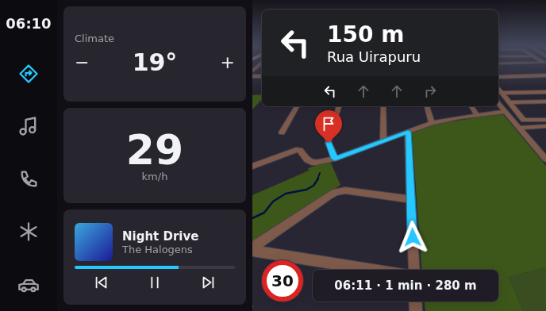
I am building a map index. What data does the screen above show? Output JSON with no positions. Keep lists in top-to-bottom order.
{
  "page": {
    "tabs": "06:10",
    "tile": [
      "Climate",
      ["29", "km/h"]
    ],
    "turn": ["150 m", "Rua Uirapuru"],
    "heat": ["−", "19°", "+"],
    "song": ["Night Drive", "The Halogens"],
    "limit": "30",
    "trip": "06:11 · 1 min · 280 m"
  }
}
